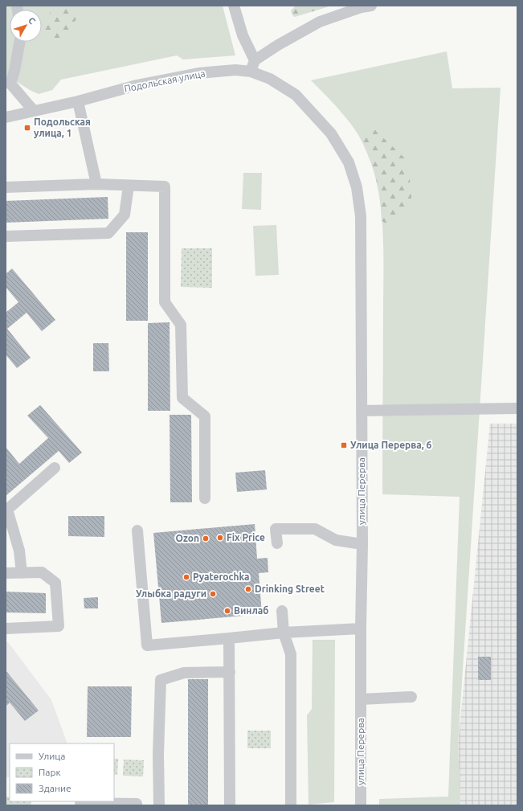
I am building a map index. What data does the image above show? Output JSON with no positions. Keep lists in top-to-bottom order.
{
  "streets": {
    "street": ["Подольская улица", "улица Перерва"]
  },
  "crossings": [
    ["Подольская улица", "улица Перерва"]
  ],
  "places": {
    "transit": ["Подольская улица, 1", "Улица Перерва, 6"],
    "other": [
      "Fix Price",
      "Ozon",
      "Pyaterochka",
      "Drinking Street",
      "Улыбка радуги",
      "Винлаб"
    ]
  },
  "legend": ["Улица", "Парк", "Здание"],
  "north": "top right"
}
